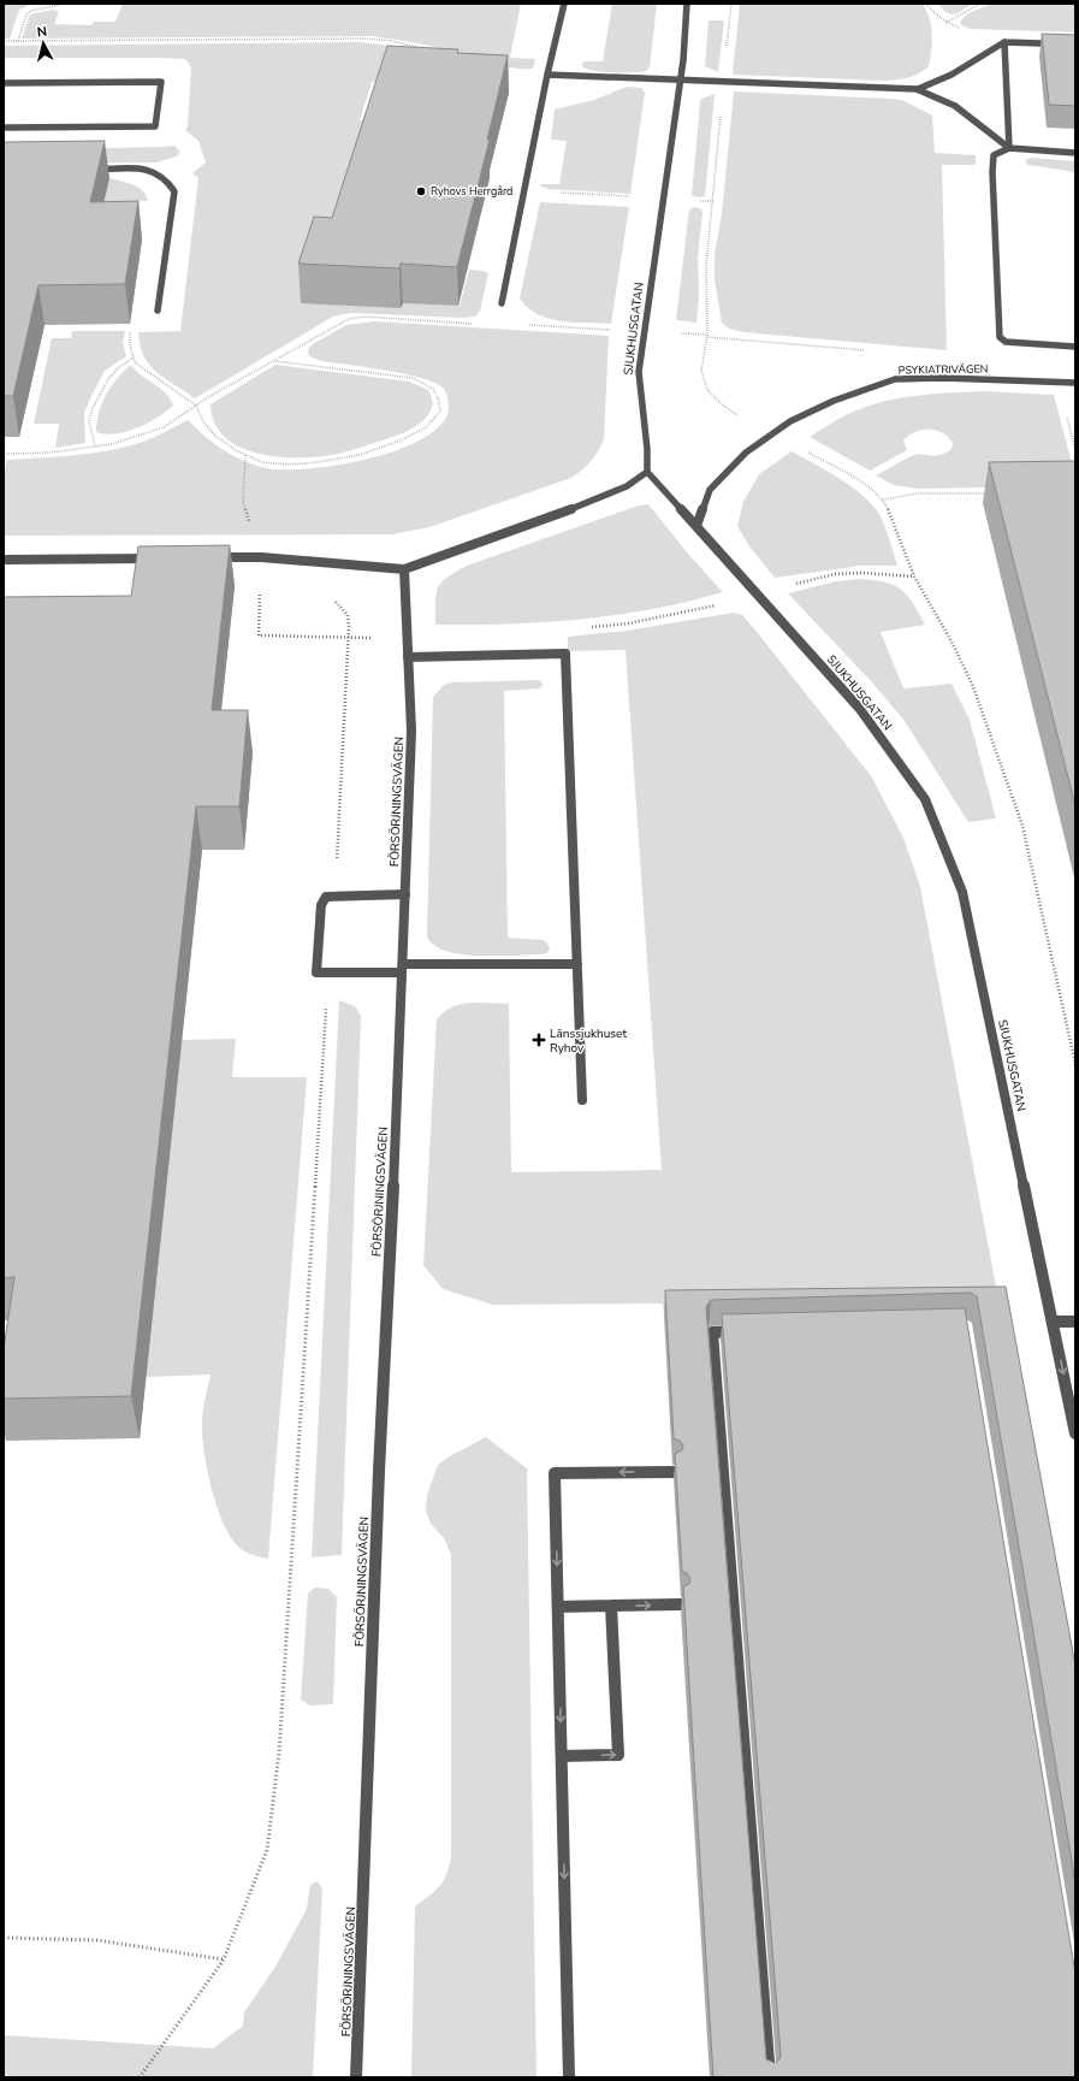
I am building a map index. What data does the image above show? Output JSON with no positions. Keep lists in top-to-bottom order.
{
  "streets": {
    "street": ["SJUKHUSGATAN", "PSYKIATRIVÄGEN", "FÖRSÖRJNINGSVÄGEN"]
  },
  "crossings": [
    ["SJUKHUSGATAN", "PSYKIATRIVÄGEN"]
  ],
  "places": {
    "other": ["Ryhovs Herrgård"],
    "health": ["Länssjukhuset Ryhov"]
  },
  "north": "top"
}
